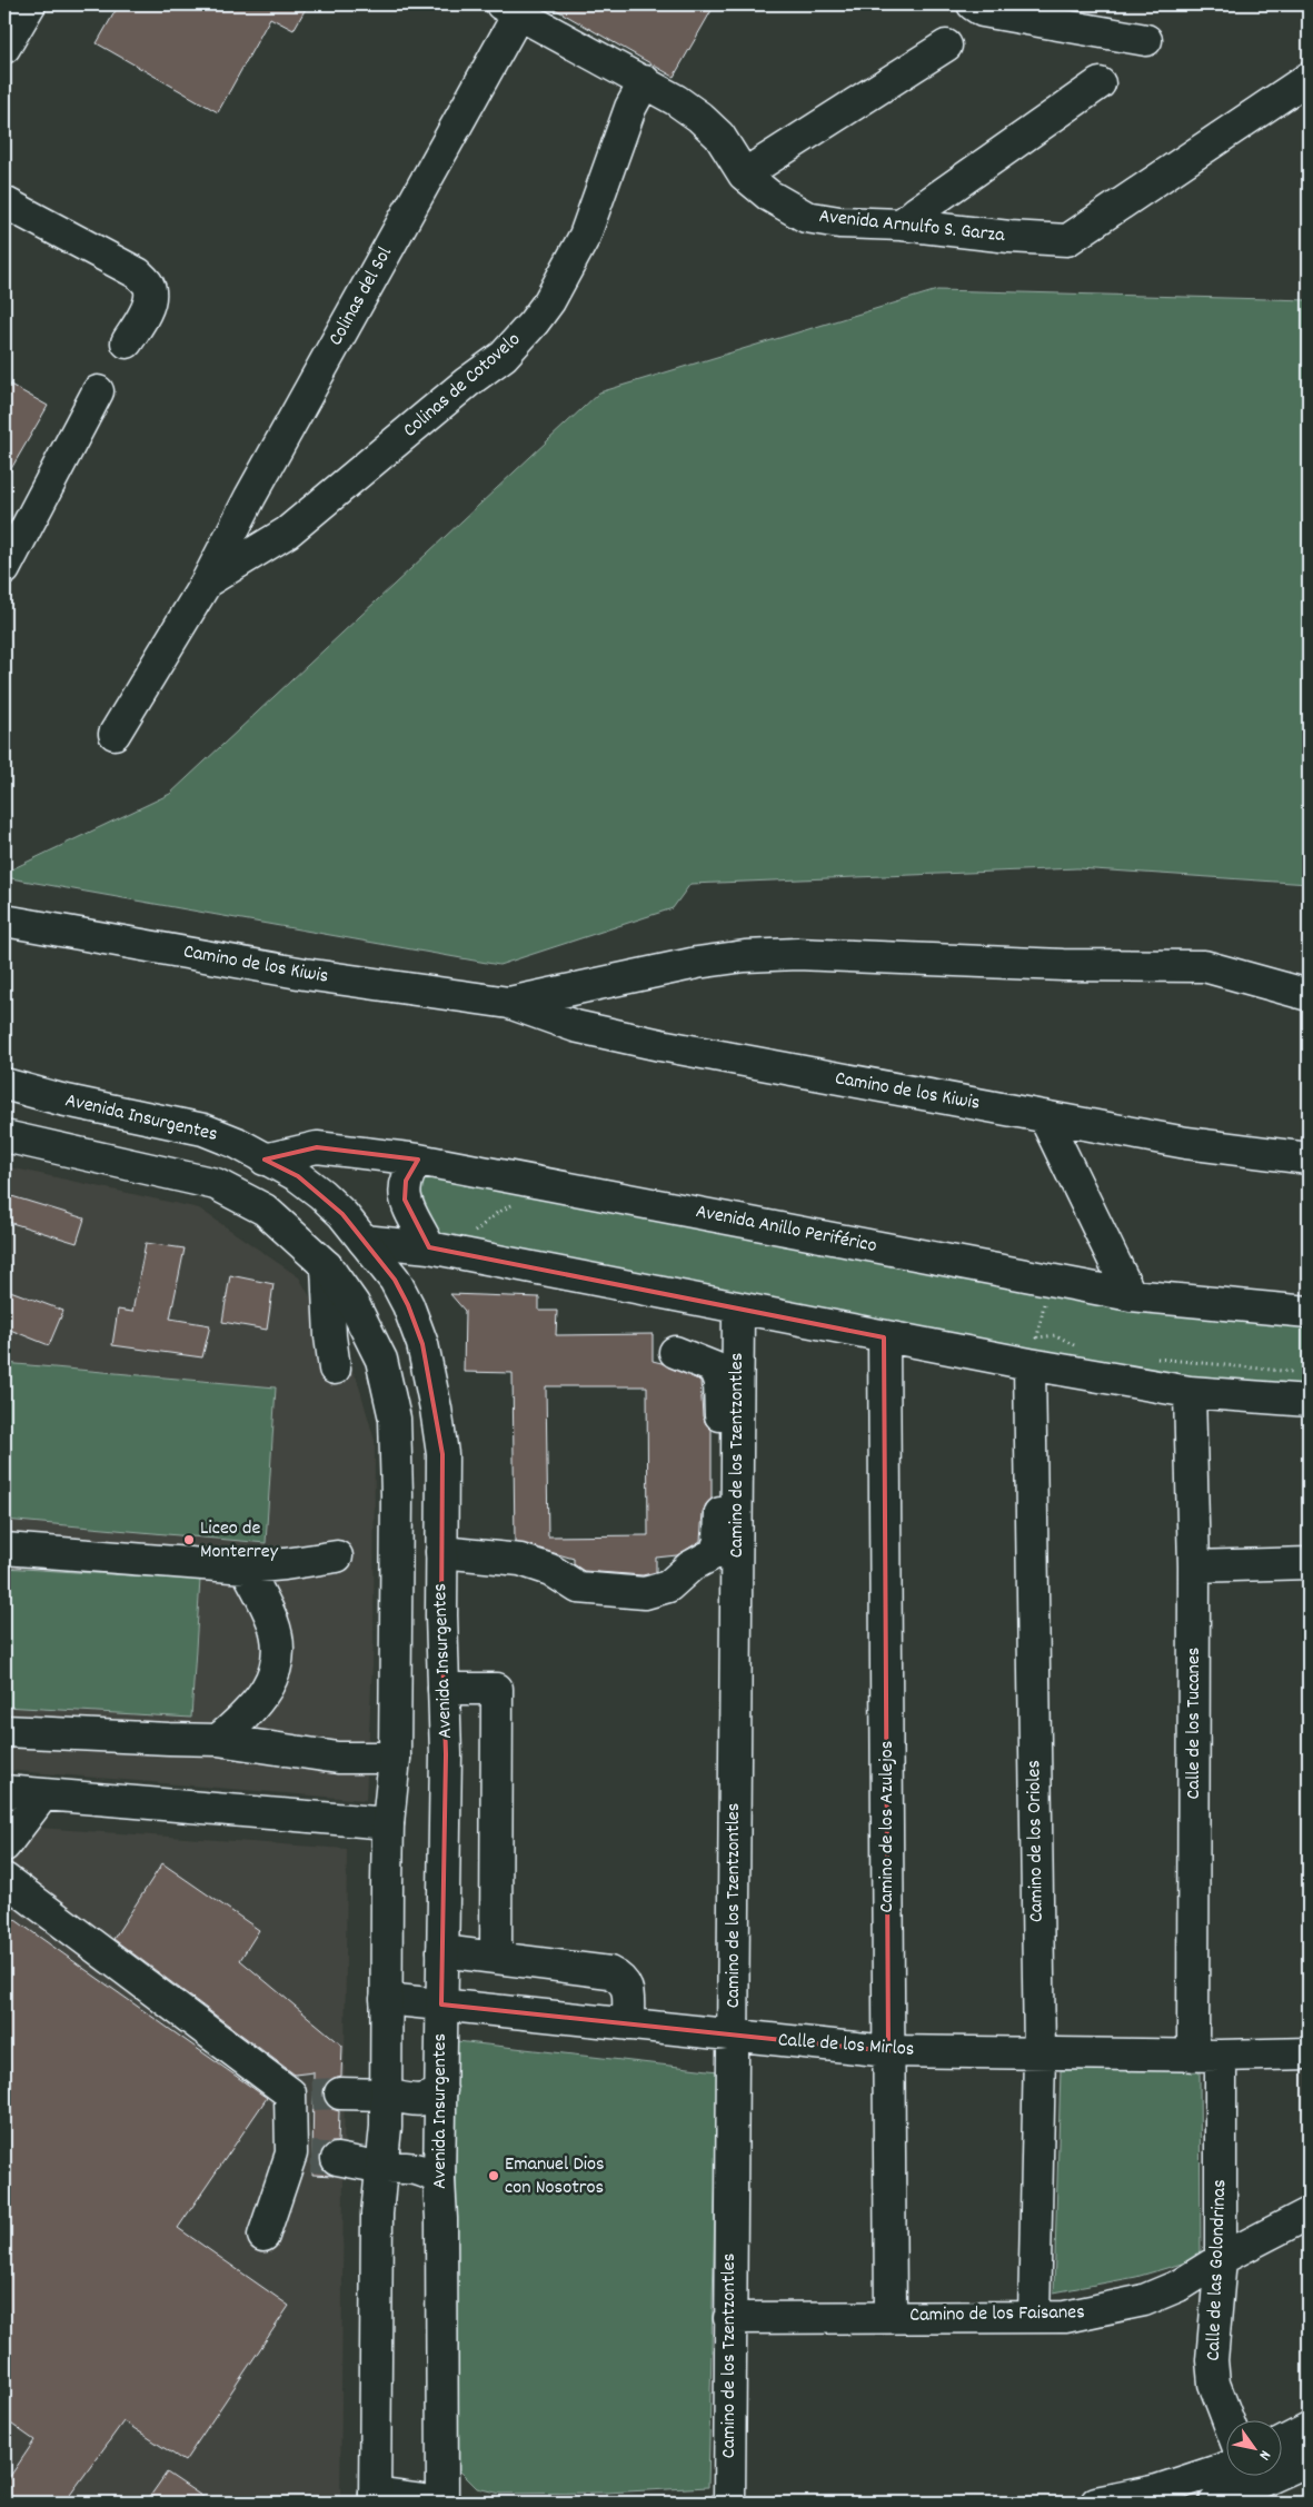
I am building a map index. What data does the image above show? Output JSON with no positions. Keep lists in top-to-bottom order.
{
  "streets": {
    "street": [
      "Avenida Arnulfo S. Garza",
      "Colinas del Sol",
      "Colinas de Cotovelo",
      "Camino de los Kiwis",
      "Avenida Insurgentes",
      "Avenida Anillo Periférico",
      "Camino de los Tzentzontles",
      "Calle de los Tucanes",
      "Camino de los Azulejos",
      "Camino de los Orioles",
      "Calle de los Mirlos",
      "Calle de las Golondrinas",
      "Camino de los Faisanes"
    ]
  },
  "crossings": [
    ["Avenida Arnulfo S. Garza", "Colinas del Sol"],
    ["Avenida Arnulfo S. Garza", "Colinas de Cotovelo"],
    ["Colinas del Sol", "Colinas de Cotovelo"],
    ["Avenida Insurgentes", "Avenida Anillo Periférico"],
    ["Avenida Insurgentes", "Calle de los Mirlos"],
    ["Camino de los Tzentzontles", "Calle de los Mirlos"],
    ["Camino de los Tzentzontles", "Camino de los Faisanes"],
    ["Calle de los Tucanes", "Calle de los Mirlos"],
    ["Calle de los Tucanes", "Calle de las Golondrinas"],
    ["Camino de los Azulejos", "Calle de los Mirlos"],
    ["Camino de los Azulejos", "Camino de los Faisanes"],
    ["Camino de los Orioles", "Calle de los Mirlos"],
    ["Camino de los Orioles", "Camino de los Faisanes"],
    ["Calle de los Mirlos", "Calle de las Golondrinas"],
    ["Calle de las Golondrinas", "Camino de los Faisanes"]
  ],
  "places": ["Liceo de Monterrey", "Emanuel Dios con Nosotros"],
  "north": "bottom right"
}
